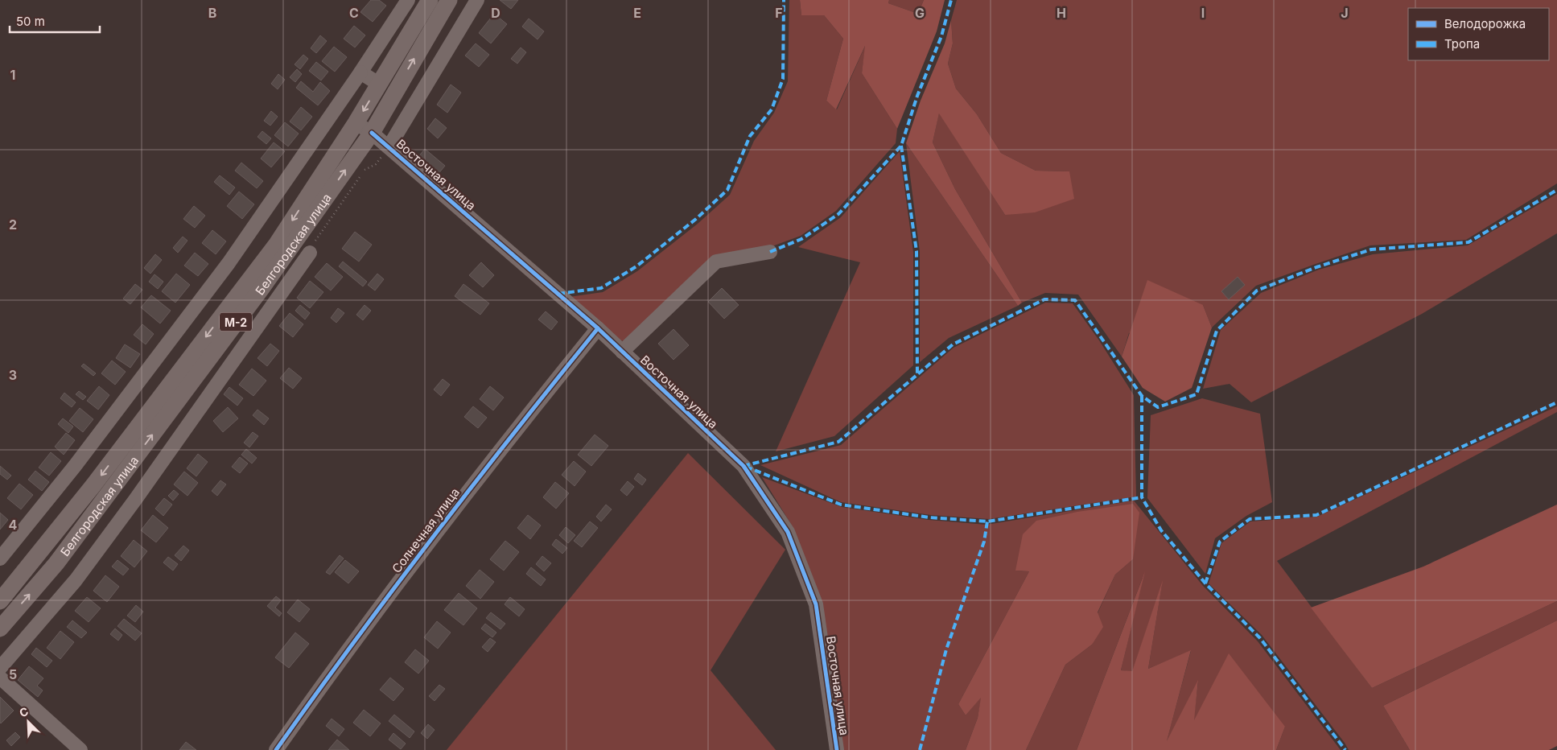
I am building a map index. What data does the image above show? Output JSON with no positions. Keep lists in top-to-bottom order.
{
  "streets": {
    "main road": ["Белгородская улица", "М-2"],
    "street": ["Восточная улица", "Солнечная улица"]
  },
  "crossings": [
    ["Восточная улица", "Белгородская улица"],
    ["Восточная улица", "Солнечная улица"]
  ],
  "legend": ["Велодорожка", "Тропа"],
  "scale_bar": "50 m",
  "north": "top left",
  "grid": {
    "columns": [
      "B",
      "C",
      "D",
      "E",
      "F",
      "G",
      "H",
      "I",
      "J"
    ],
    "rows": [
      "1",
      "2",
      "3",
      "4",
      "5"
    ]
  }
}
